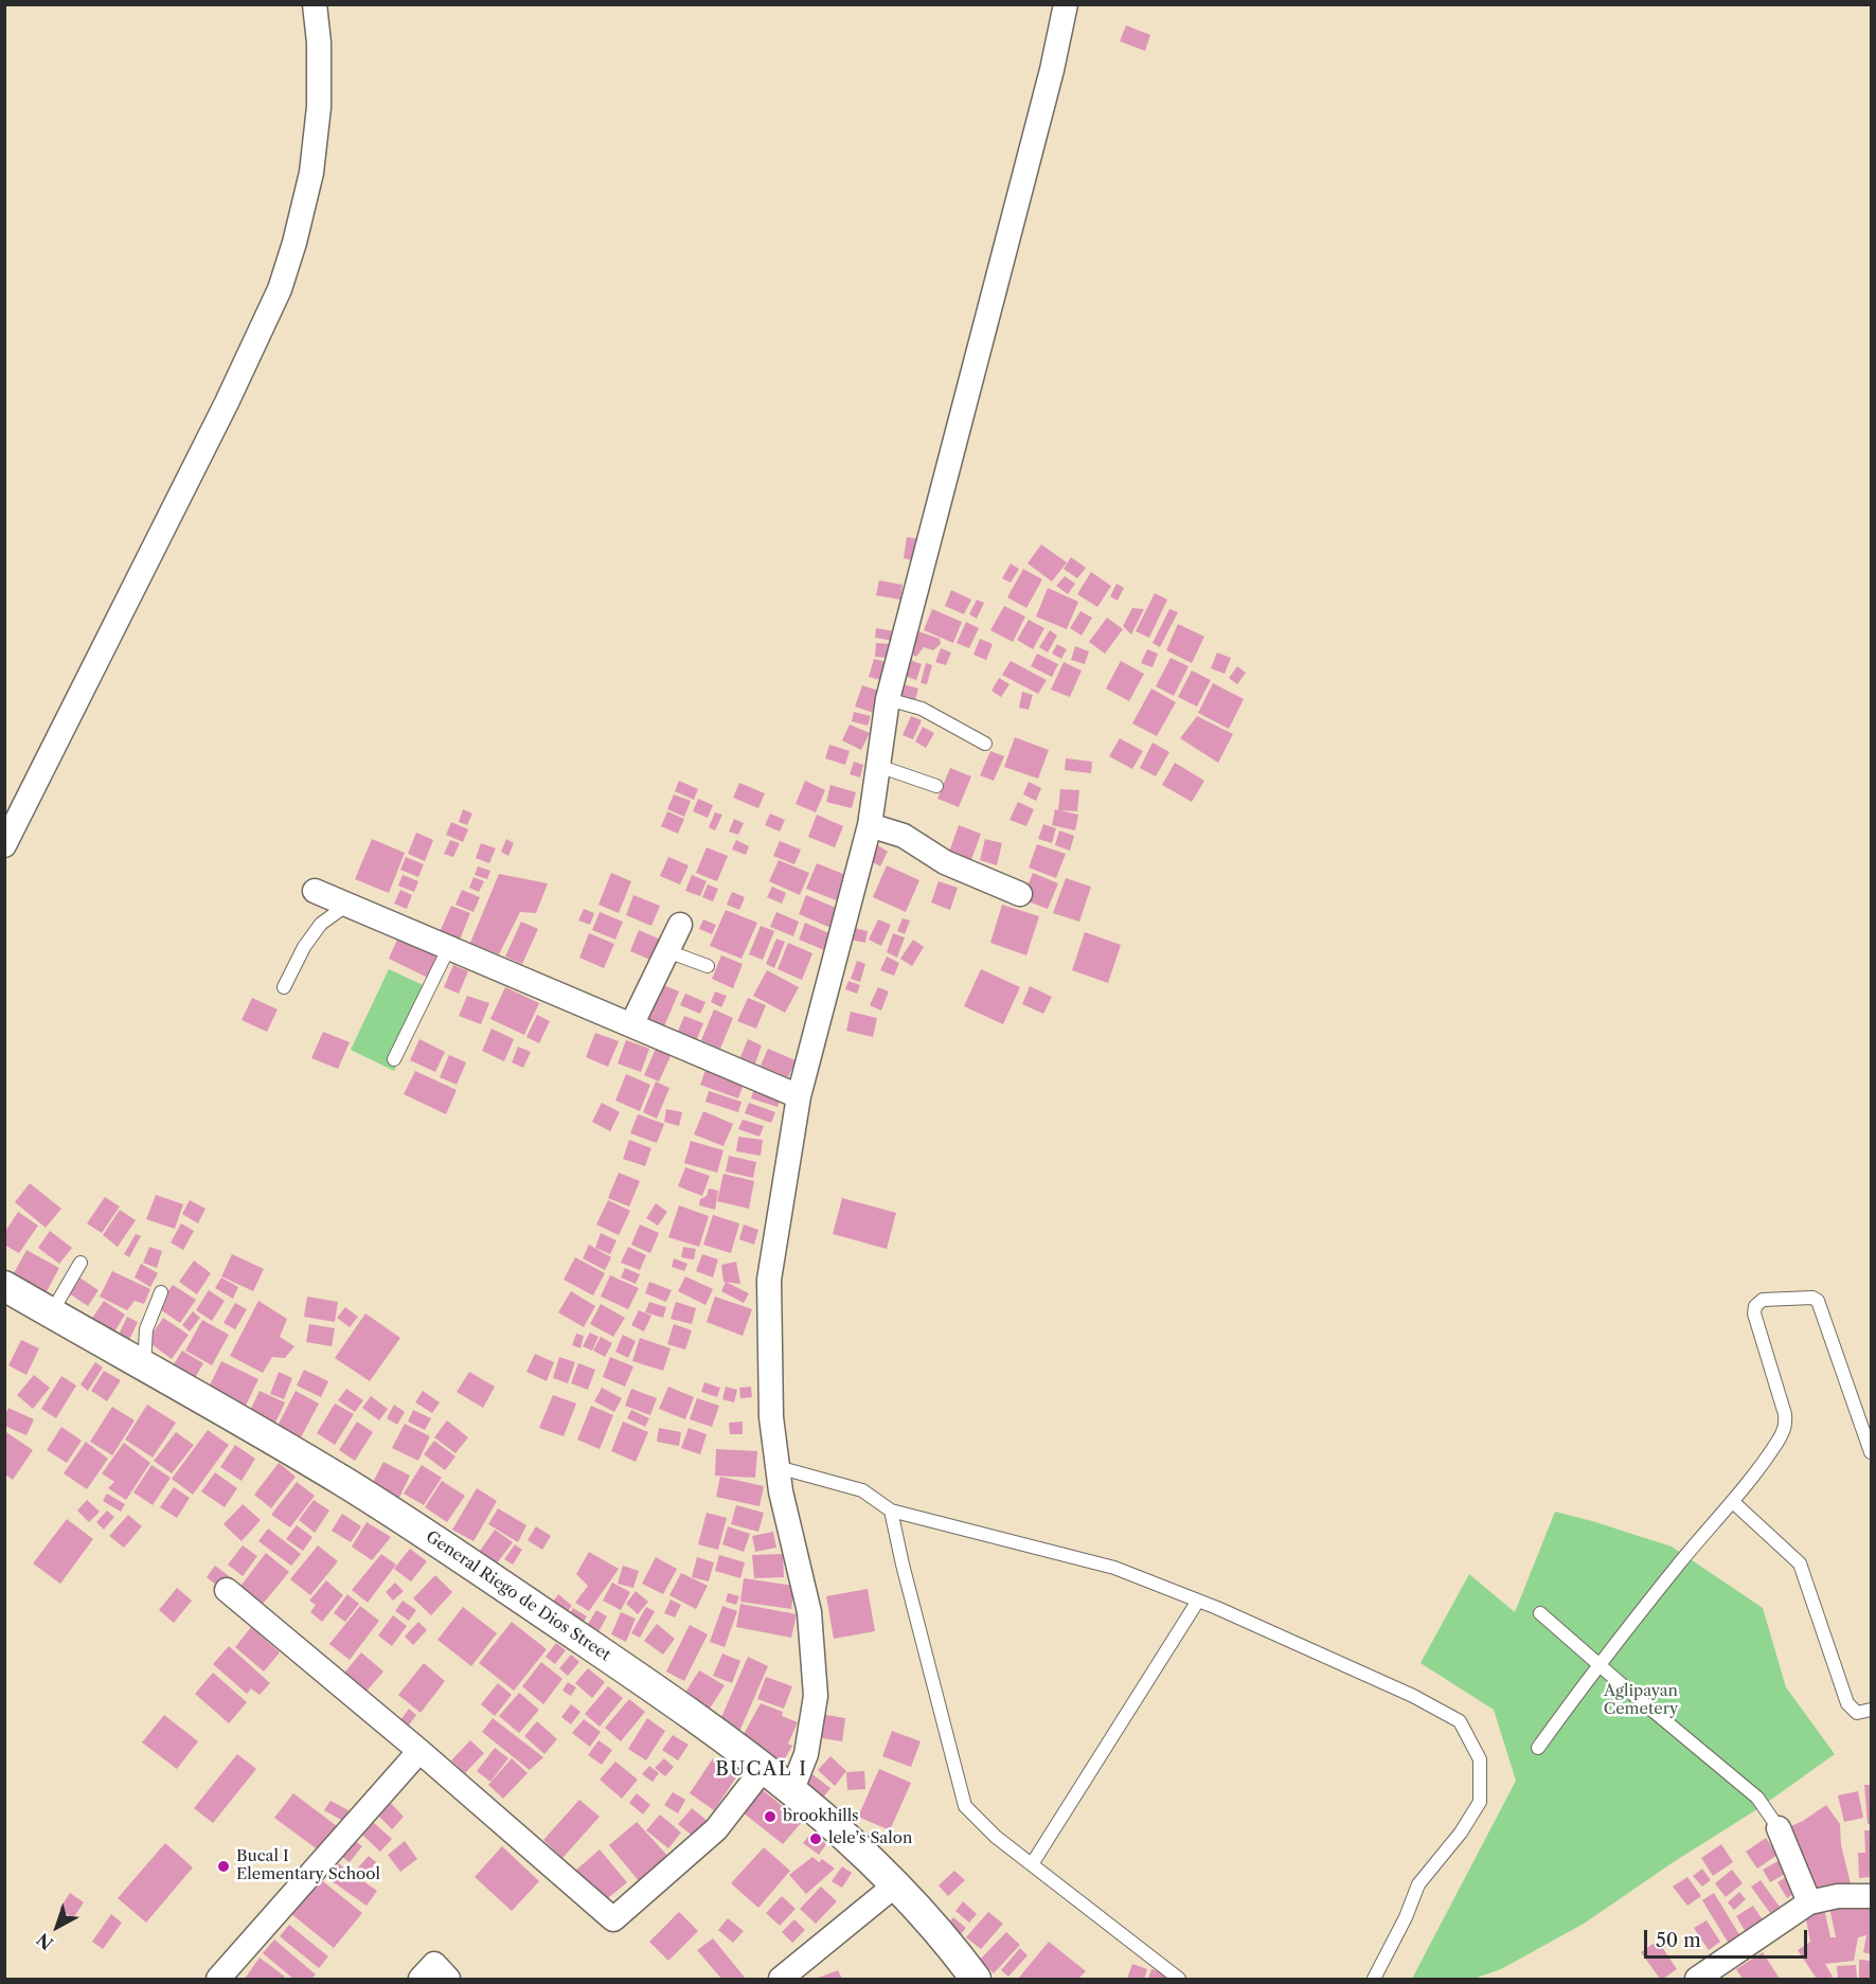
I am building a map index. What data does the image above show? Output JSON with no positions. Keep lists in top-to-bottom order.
{
  "streets": {
    "street": ["General Riego de Dios Street"]
  },
  "districts": ["BUCAL I"],
  "parks": ["Aglipayan Cemetery"],
  "places": ["brookhills", "lele’s Salon", "Bucal I Elementary School"],
  "scale_bar": "50 m",
  "north": "bottom left"
}
